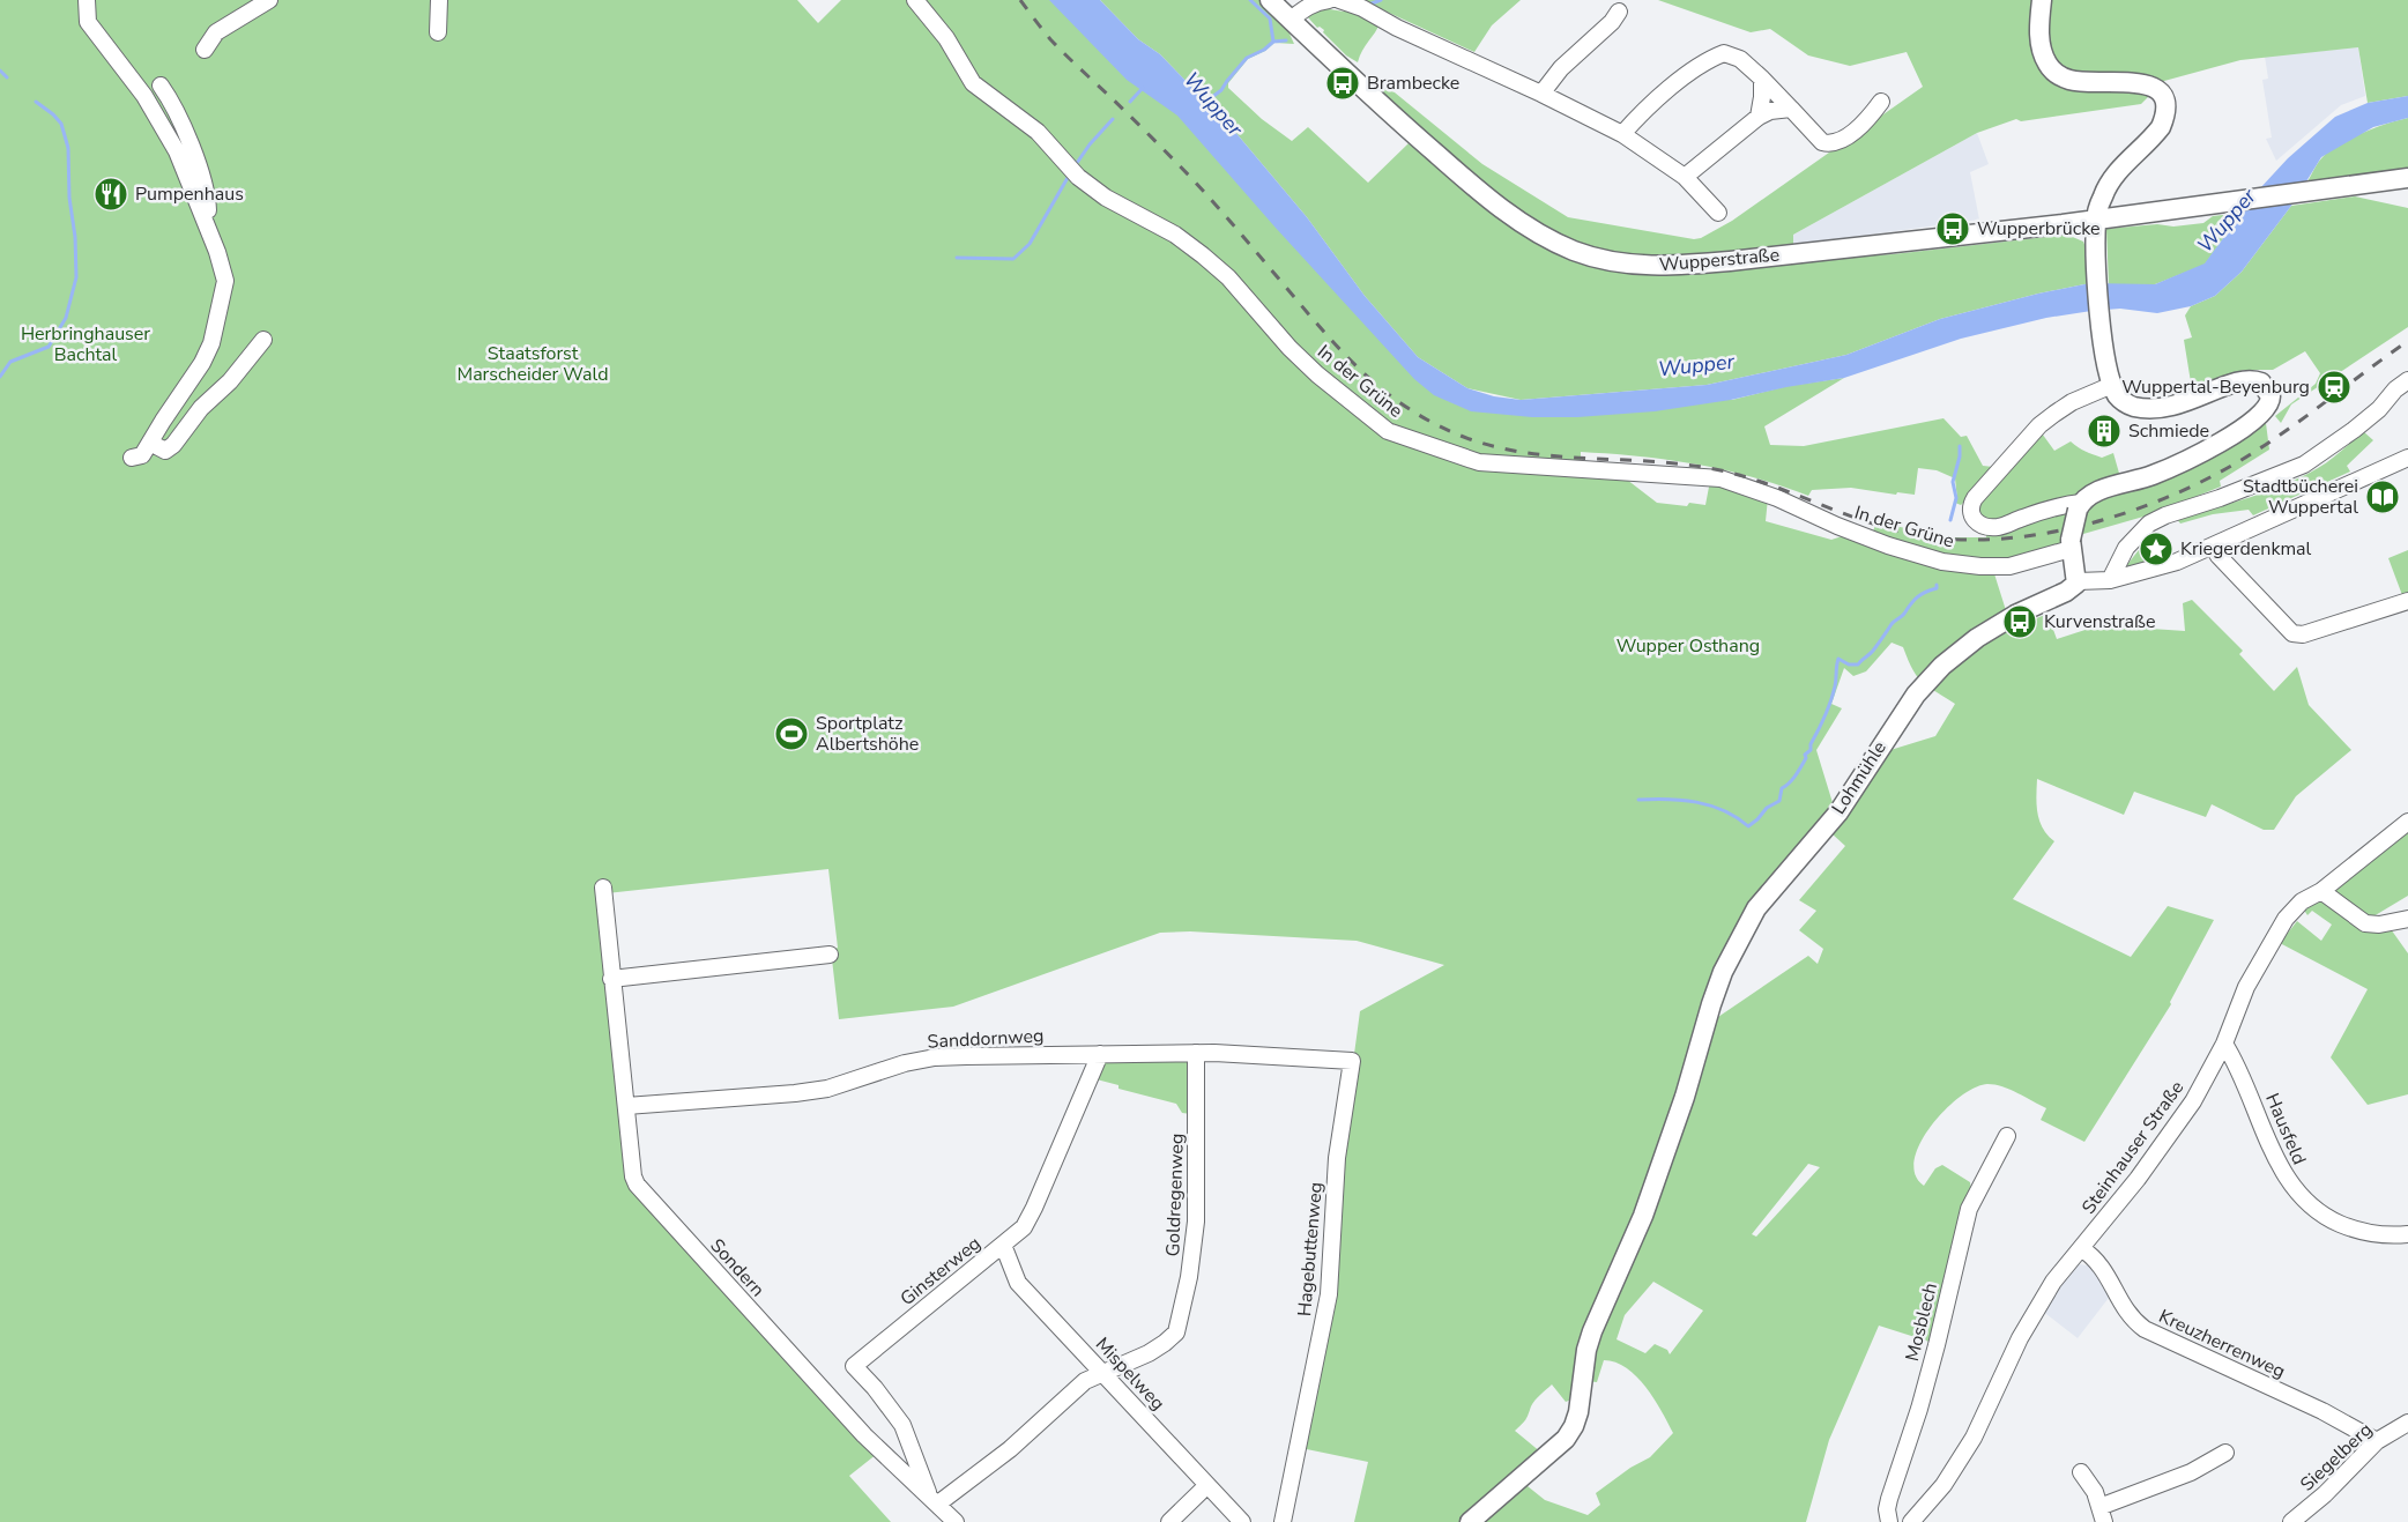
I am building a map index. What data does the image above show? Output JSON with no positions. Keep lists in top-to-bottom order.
{
  "streets": {
    "main road": ["Wupperstraße", "Lohmühle"],
    "street": [
      "In der Grüne",
      "Sanddornweg",
      "Hausfeld",
      "Steinhauser Straße",
      "Goldregenweg",
      "Hagebuttenweg",
      "Sondern",
      "Ginsterweg",
      "Mosblech",
      "Kreuzherrenweg",
      "Mispelweg",
      "Siegelberg"
    ]
  },
  "crossings": [
    ["Sanddornweg", "Goldregenweg"],
    ["Sanddornweg", "Hagebuttenweg"],
    ["Sanddornweg", "Sondern"],
    ["Sanddornweg", "Ginsterweg"],
    ["Hausfeld", "Steinhauser Straße"],
    ["Steinhauser Straße", "Kreuzherrenweg"],
    ["Goldregenweg", "Sondern"],
    ["Goldregenweg", "Ginsterweg"],
    ["Goldregenweg", "Mispelweg"],
    ["Sondern", "Ginsterweg"],
    ["Ginsterweg", "Mispelweg"],
    ["Kreuzherrenweg", "Siegelberg"]
  ],
  "water": ["Wupper"],
  "parks": ["Herbringhauser Bachtal", "Staatsforst Marscheider Wald", "Wupper Osthang"],
  "places": {
    "bus stop": ["Brambecke", "Wupperbrücke", "Kurvenstraße"],
    "restaurant": ["Pumpenhaus"],
    "station": ["Wuppertal-Beyenburg"],
    "building": ["Schmiede"],
    "library": ["Stadtbücherei Wuppertal"],
    "place": ["Kriegerdenkmal"],
    "sports": ["Sportplatz Albertshöhe"]
  }
}
